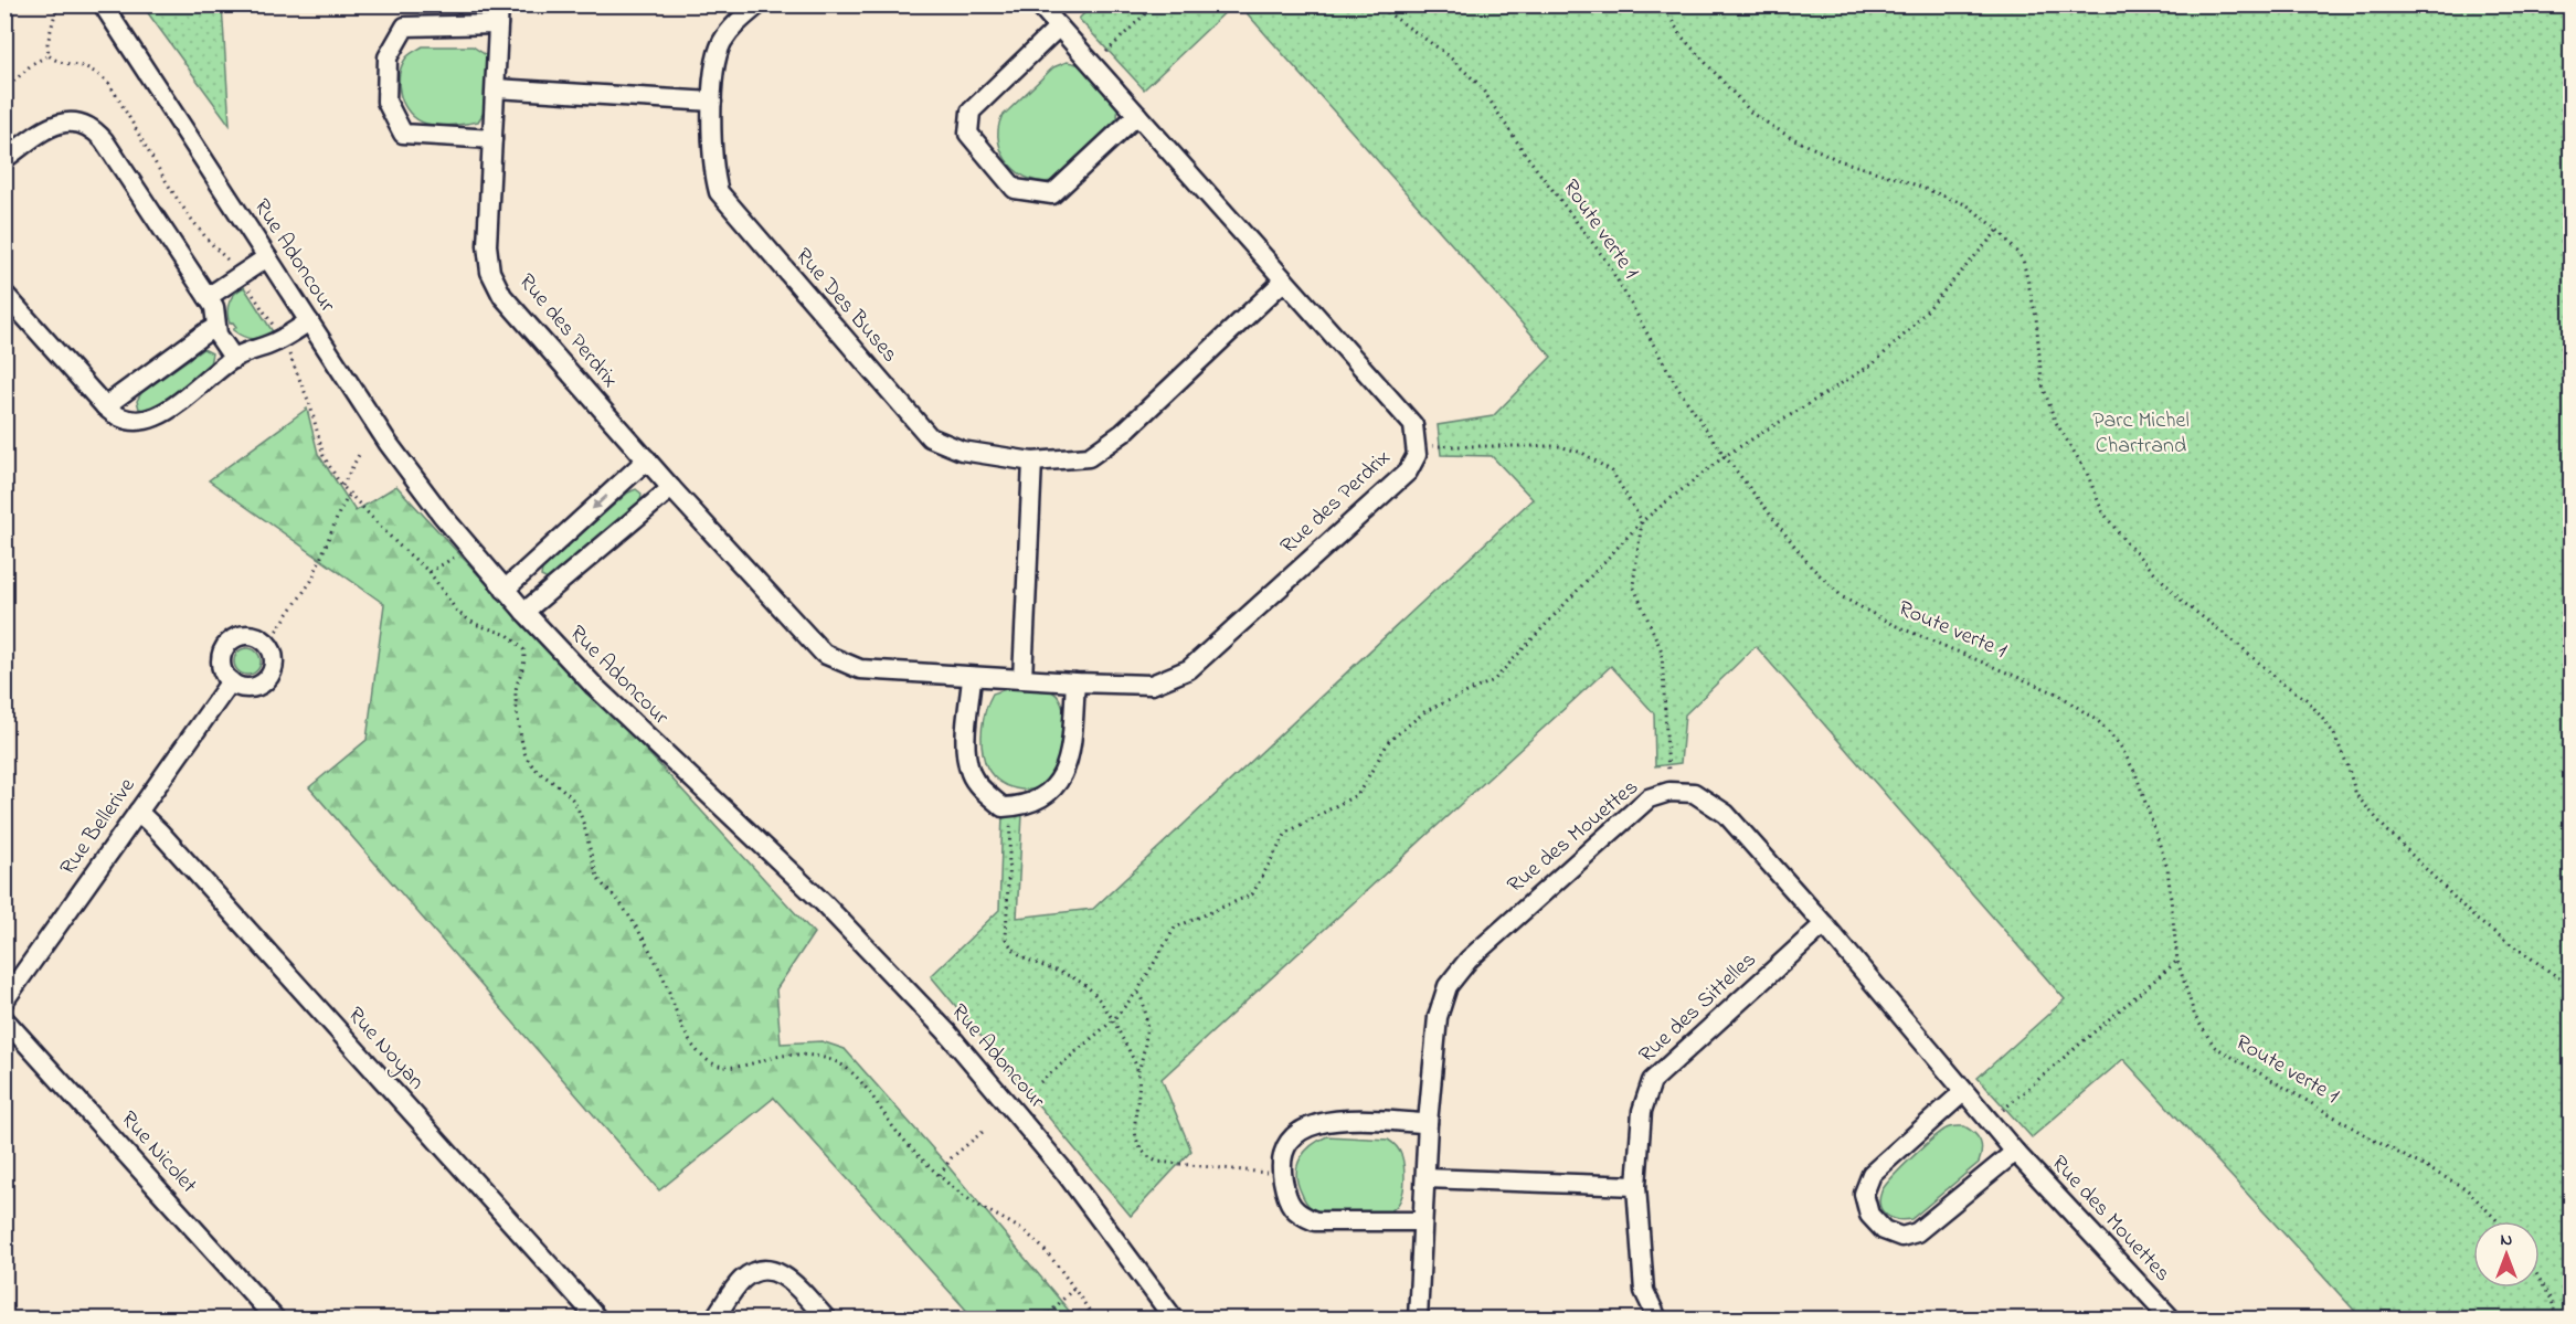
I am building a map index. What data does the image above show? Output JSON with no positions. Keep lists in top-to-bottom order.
{
  "streets": {
    "street": [
      "Rue Adoncour",
      "Rue Des Buses",
      "Rue des Perdrix",
      "Rue Bellerive",
      "Rue des Mouettes",
      "Rue des Sittelles",
      "Rue Noyan",
      "Rue Nicolet"
    ],
    "path": ["Route verte 1"]
  },
  "crossings": [
    ["Rue Des Buses", "Rue des Perdrix"],
    ["Rue Bellerive", "Rue Noyan"],
    ["Rue des Mouettes", "Rue des Sittelles"]
  ],
  "parks": ["Parc Michel Chartrand"],
  "north": "top"
}
